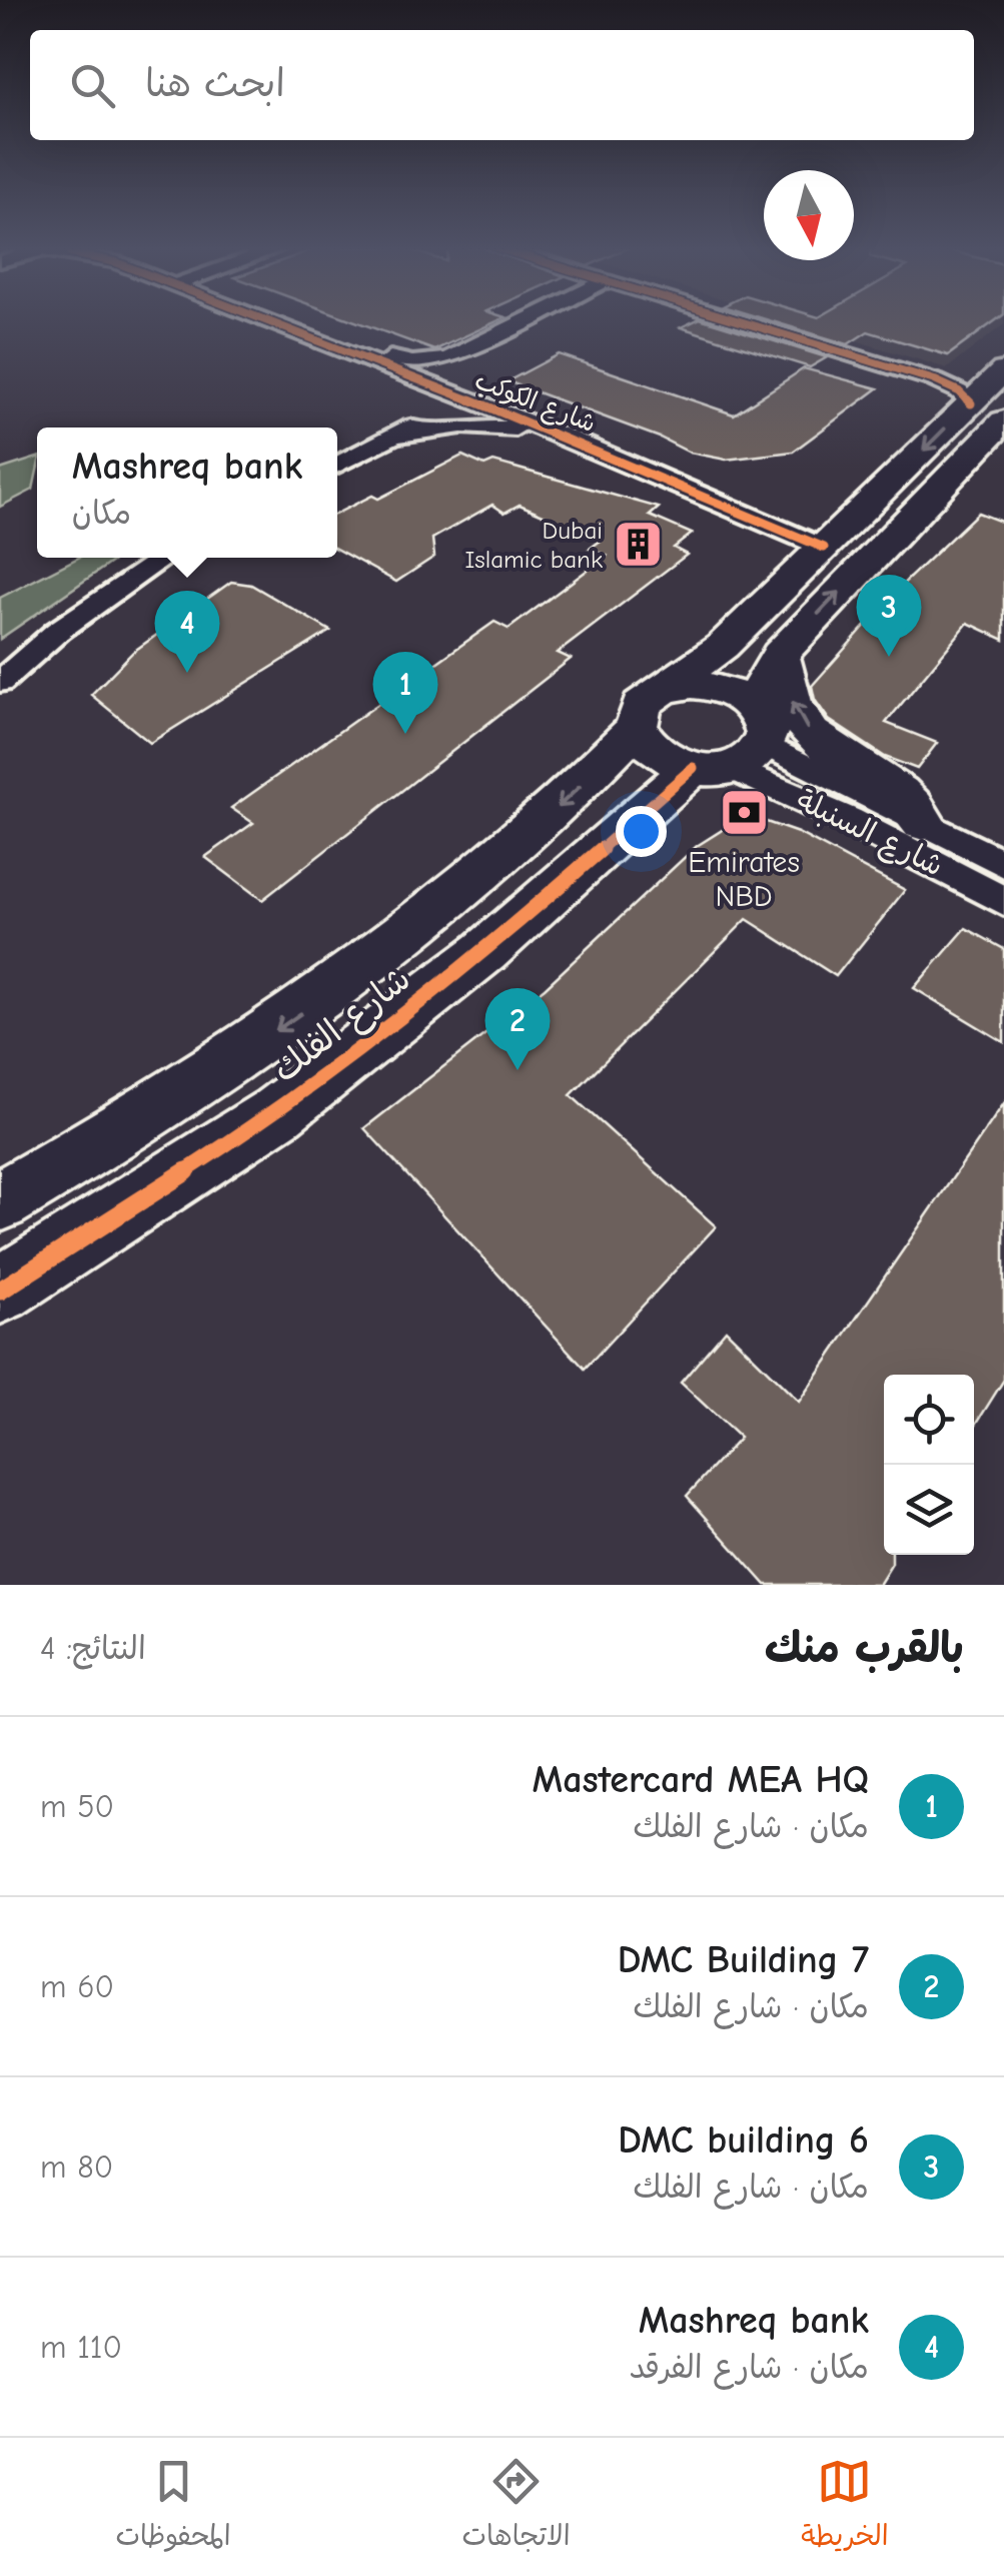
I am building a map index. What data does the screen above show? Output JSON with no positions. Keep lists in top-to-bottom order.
{
  "streets": {
    "street": ["شارع الكوكب", "شارع السنبلة", "شارع الفلك"]
  },
  "crossings": [
    ["شارع الكوكب", "شارع الفلك"],
    ["شارع السنبلة", "شارع الفلك"]
  ],
  "places": {
    "building": ["Dubai Islamic bank"],
    "bank": ["Emirates NBD"]
  },
  "north": "bottom",
  "page": {
    "search": "ابحث هنا",
    "popup": ["Mashreq bank", "مكان"],
    "pins": [
      "3",
      "4",
      "1",
      "2"
    ],
    "heading": ["بالقرب منك", "النتائج: 4"],
    "list": [
      {
        "mark": "1",
        "name": "Mastercard MEA HQ",
        "note": "مكان · شارع الفلك",
        "value": "50 m"
      },
      {
        "mark": "2",
        "name": "DMC Building 7",
        "note": "مكان · شارع الفلك",
        "value": "60 m"
      },
      {
        "mark": "3",
        "name": "DMC building 6",
        "note": "مكان · شارع الفلك",
        "value": "80 m"
      },
      {
        "mark": "4",
        "name": "Mashreq bank",
        "note": "مكان · شارع الفرقد",
        "value": "110 m"
      }
    ],
    "nav": ["الخريطة", "الاتجاهات", "المحفوظات"]
  }
}
